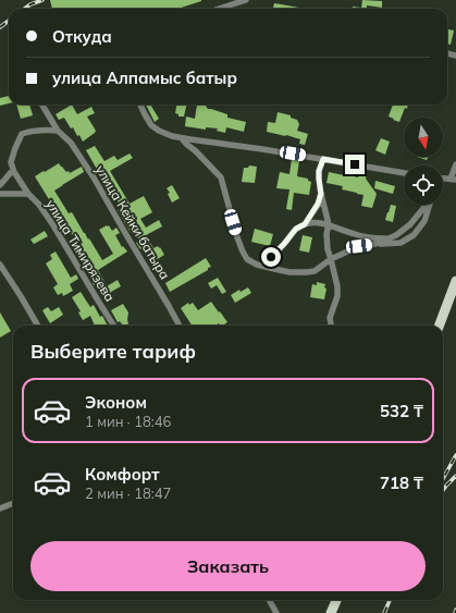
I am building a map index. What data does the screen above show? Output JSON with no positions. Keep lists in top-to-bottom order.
{
  "streets": {
    "street": ["улица Кейки батыра", "улица Тимирязева"]
  },
  "crossings": [
    ["улица Кейки батыра", "улица Тимирязева"]
  ],
  "north": "bottom",
  "page": {
    "banner": ["Откуда", "улица Алпамыс батыр"],
    "heading": "Выберите тариф",
    "list": [
      {
        "name": "Эконом",
        "note": "1 мин · 18:46",
        "value": "532 ₸"
      },
      {
        "name": "Комфорт",
        "note": "2 мин · 18:47",
        "value": "718 ₸"
      }
    ],
    "buttons": "Заказать"
  }
}
